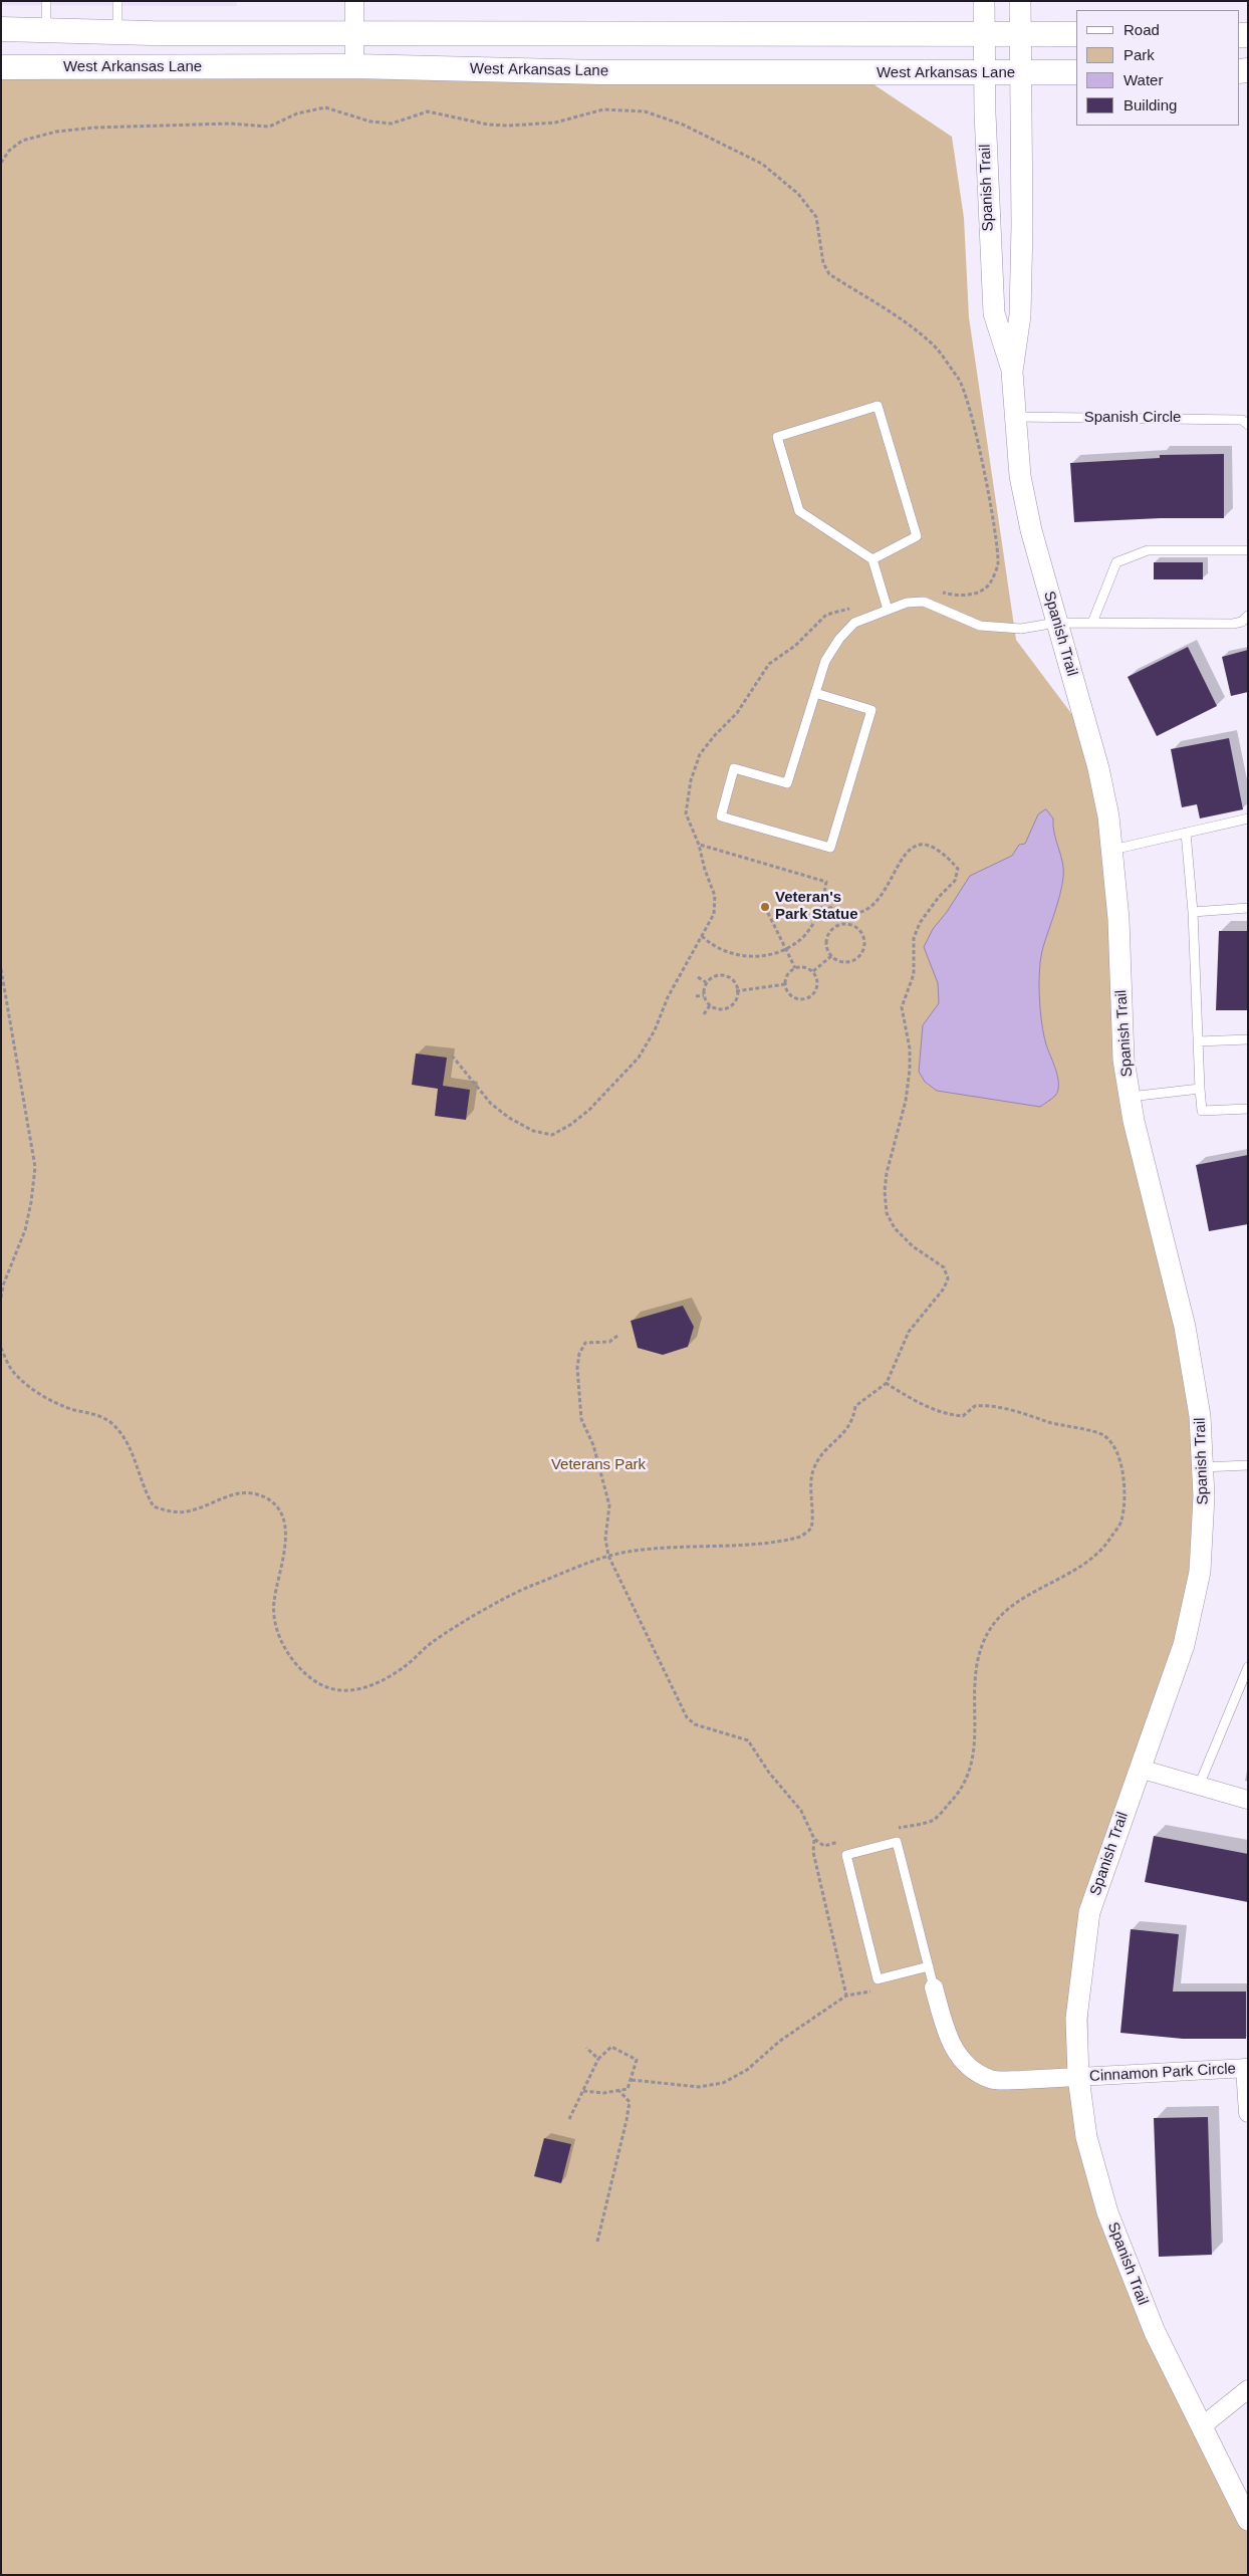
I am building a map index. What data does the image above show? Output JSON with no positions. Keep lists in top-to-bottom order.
{
  "streets": {
    "main road": ["West Arkansas Lane"],
    "street": ["Spanish Trail", "Cinnamon Park Circle"],
    "lane": ["Spanish Circle"]
  },
  "crossings": [
    ["West Arkansas Lane", "Spanish Trail"],
    ["Spanish Trail", "Spanish Circle"],
    ["Spanish Trail", "Cinnamon Park Circle"]
  ],
  "parks": ["Veterans Park"],
  "places": ["Veteran's Park Statue"],
  "legend": [
    "Road",
    "Park",
    "Water",
    "Building"
  ]
}
